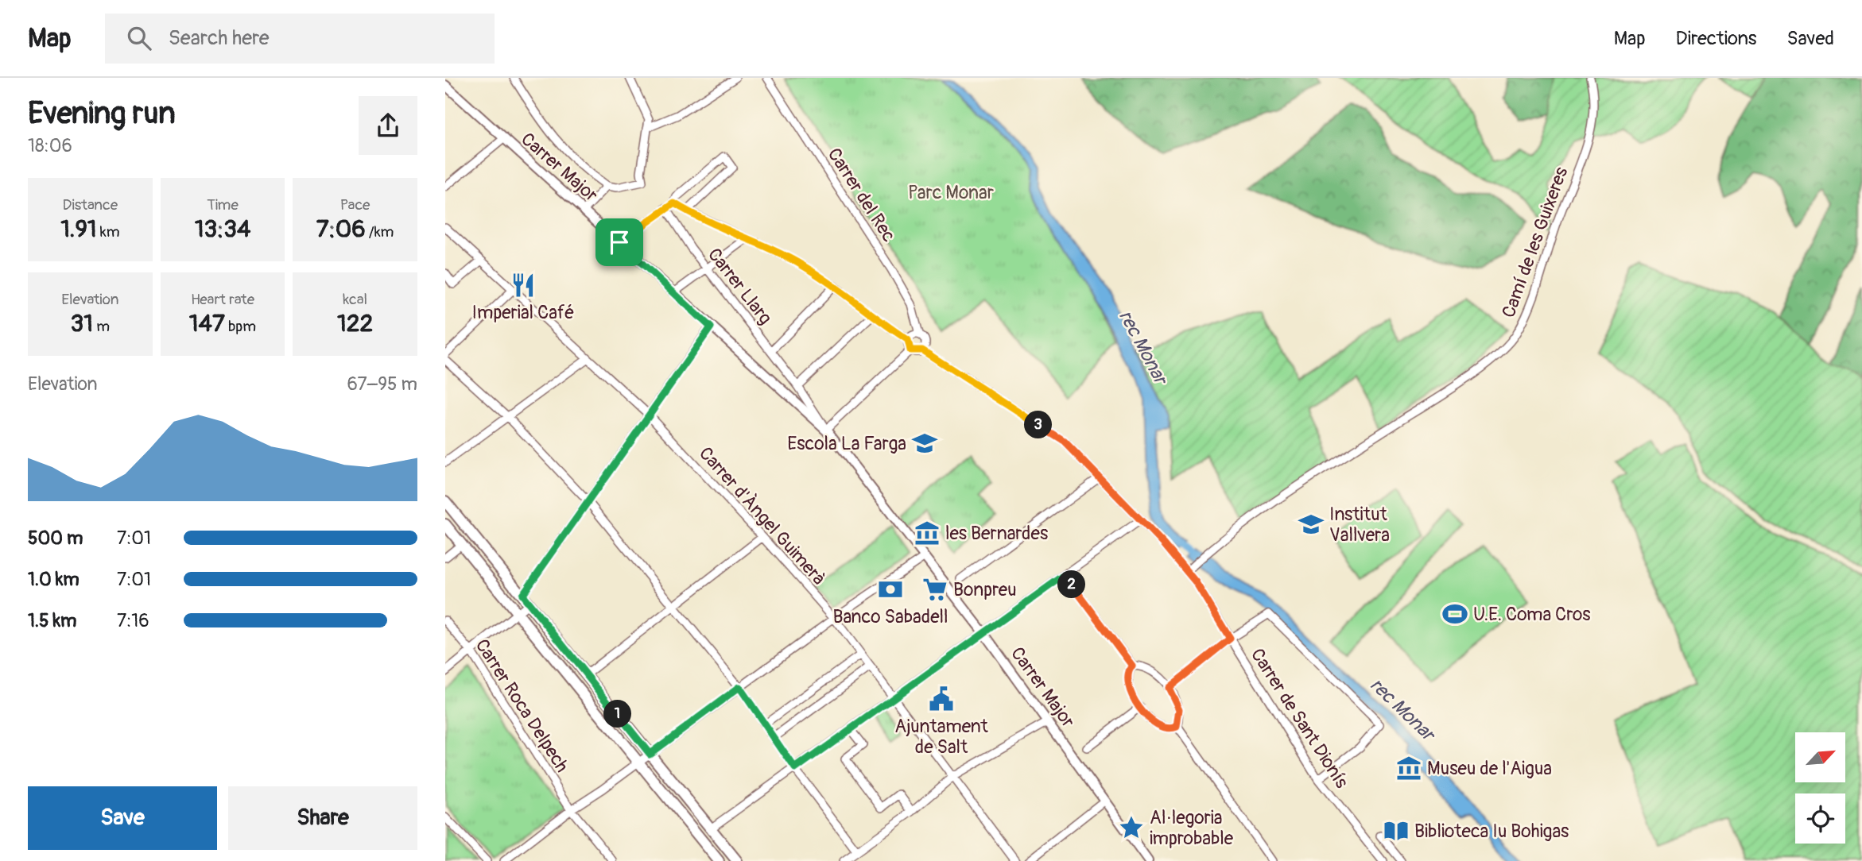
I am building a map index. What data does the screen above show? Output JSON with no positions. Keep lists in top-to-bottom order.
{
  "streets": {
    "street": [
      "Carrer Major",
      "Carrer del Rec",
      "Camí de les Guixeres",
      "Carrer Llarg",
      "Carrer d'Àngel Guimerà",
      "Carrer Roca Delpech",
      "Carrer de Sant Dionís"
    ]
  },
  "crossings": [
    ["Carrer Major", "Carrer Llarg"],
    ["Carrer del Rec", "Carrer de Sant Dionís"],
    ["Camí de les Guixeres", "Carrer de Sant Dionís"]
  ],
  "water": ["rec Monar"],
  "parks": ["Parc Monar"],
  "places": {
    "restaurant": ["Imperial Café"],
    "school or university": ["Escola La Farga", "Institut Vallvera"],
    "museum": ["les Bernardes", "Museu de l'Aigua"],
    "bank": ["Banco Sabadell"],
    "supermarket": ["Bonpreu"],
    "sports": ["U.E. Coma Cros"],
    "public building": ["Ajuntament de Salt"],
    "place": ["Al·legoria improbable"],
    "library": ["Biblioteca Iu Bohigas"]
  },
  "north": "top right",
  "page": {
    "header": "Map",
    "search": "Search here",
    "nav": ["Map", "Directions", "Saved"],
    "heading": ["Evening run", "18:06"],
    "stats": [
      ["Distance", "1.91 km"],
      ["Time", "13:34"],
      ["Pace", "7:06 /km"],
      ["Elevation", "31 m"],
      ["Heart rate", "147 bpm"],
      ["kcal", "122"]
    ],
    "chart": ["Elevation", "67–95 m"],
    "pins": ["3", "2", "1"],
    "list": [
      {
        "name": "500 m",
        "note": "7:01"
      },
      {
        "name": "1.0 km",
        "note": "7:01"
      },
      {
        "name": "1.5 km",
        "note": "7:16"
      }
    ],
    "buttons": ["Save", "Share"]
  }
}
